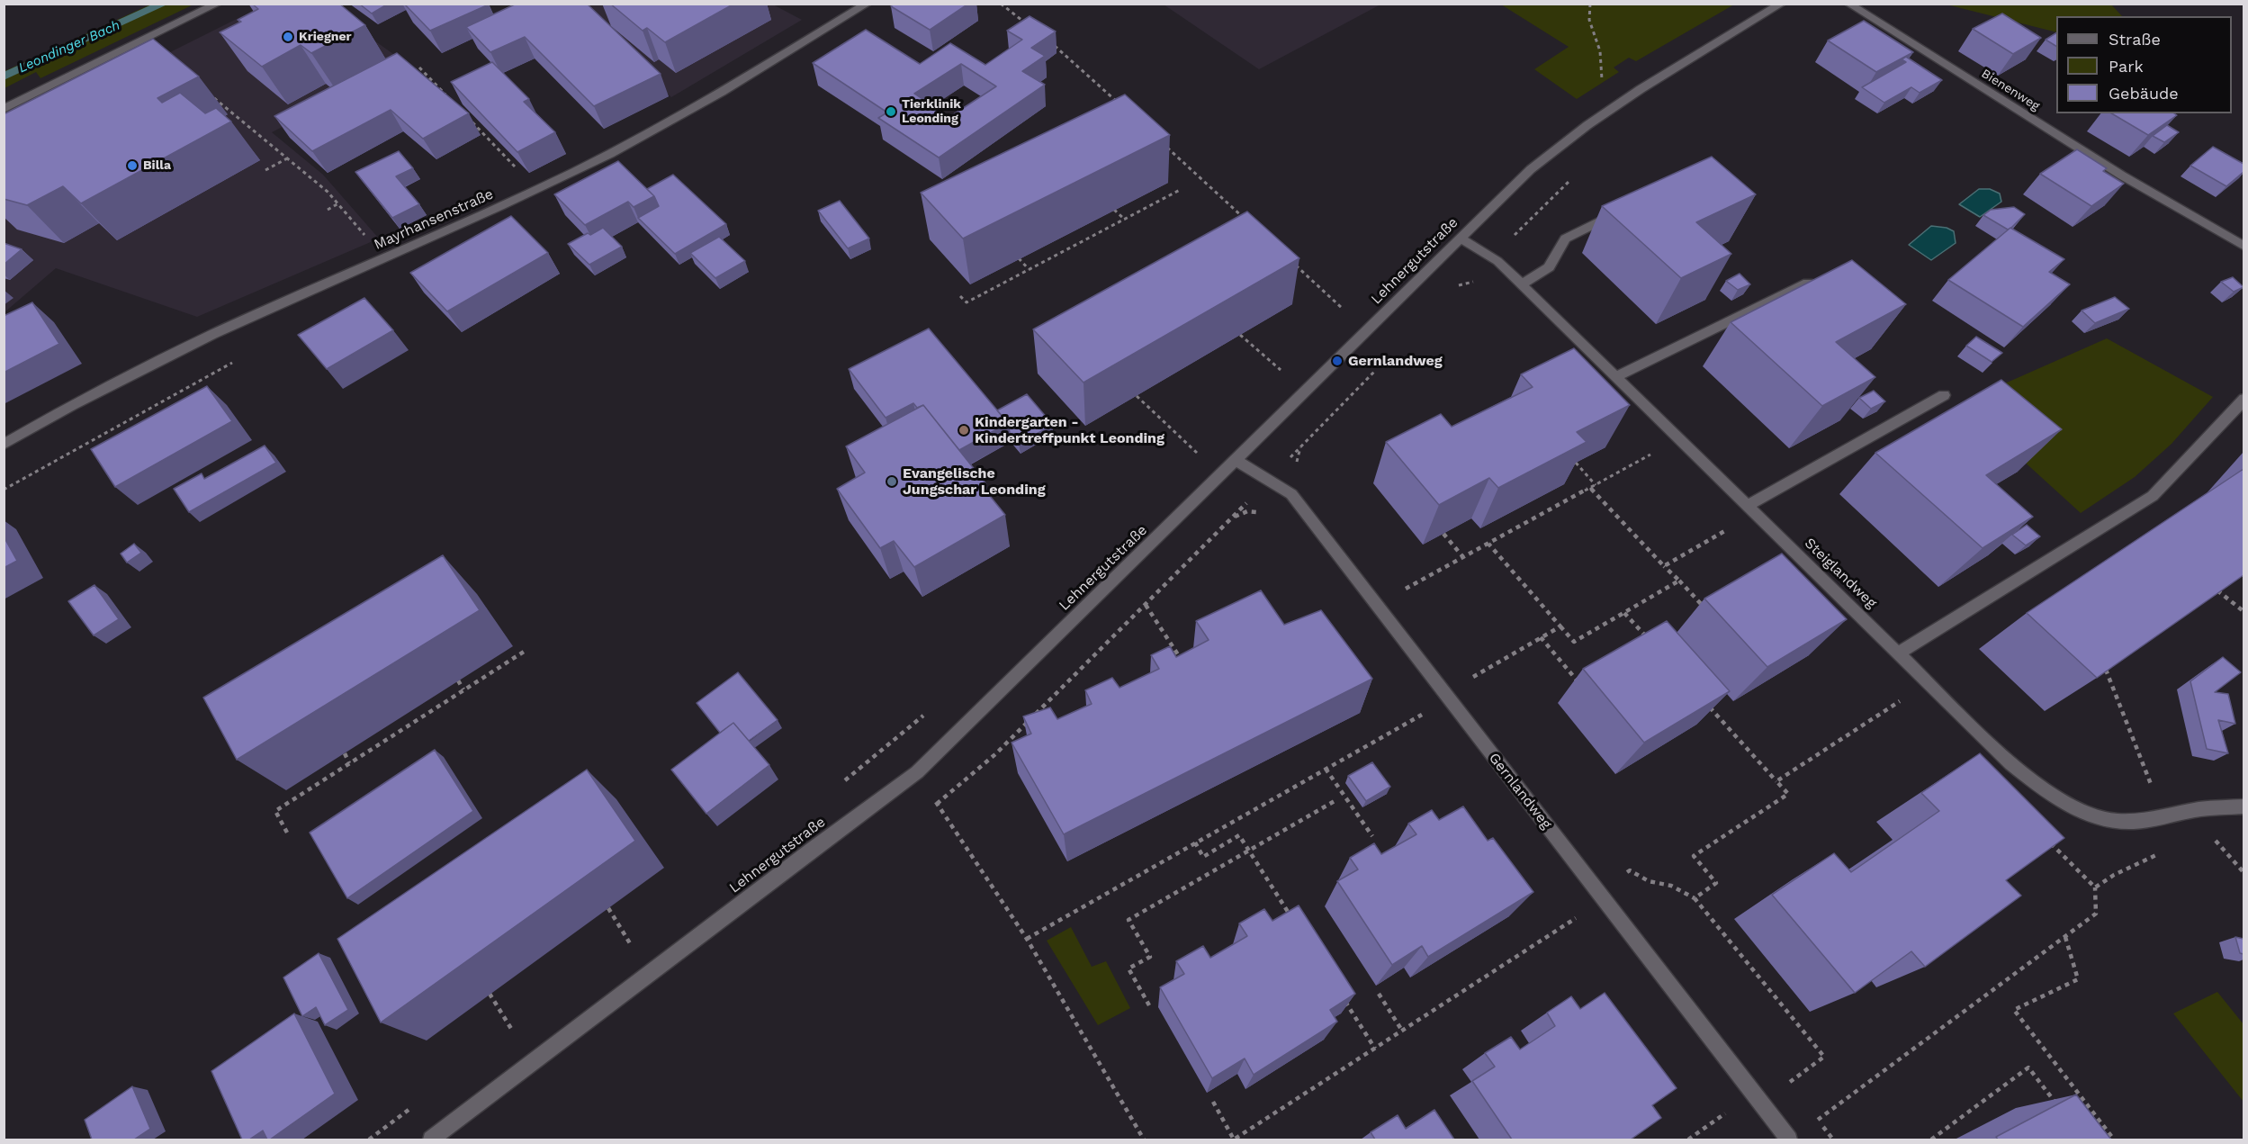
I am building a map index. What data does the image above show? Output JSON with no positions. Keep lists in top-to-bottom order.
{
  "streets": {
    "street": [
      "Bienenweg",
      "Mayrhansenstraße",
      "Lehnergutstraße",
      "Steiglandweg",
      "Gernlandweg"
    ]
  },
  "crossings": [
    ["Lehnergutstraße", "Steiglandweg"],
    ["Lehnergutstraße", "Gernlandweg"]
  ],
  "water": ["Leondinger Bach"],
  "places": [
    "Kriegner",
    "Tierklinik Leonding",
    "Billa",
    "Gernlandweg",
    "Kindergarten - Kindertreffpunkt Leonding",
    "Evangelische Jungschar Leonding"
  ],
  "legend": ["Straße", "Park", "Gebäude"]
}
